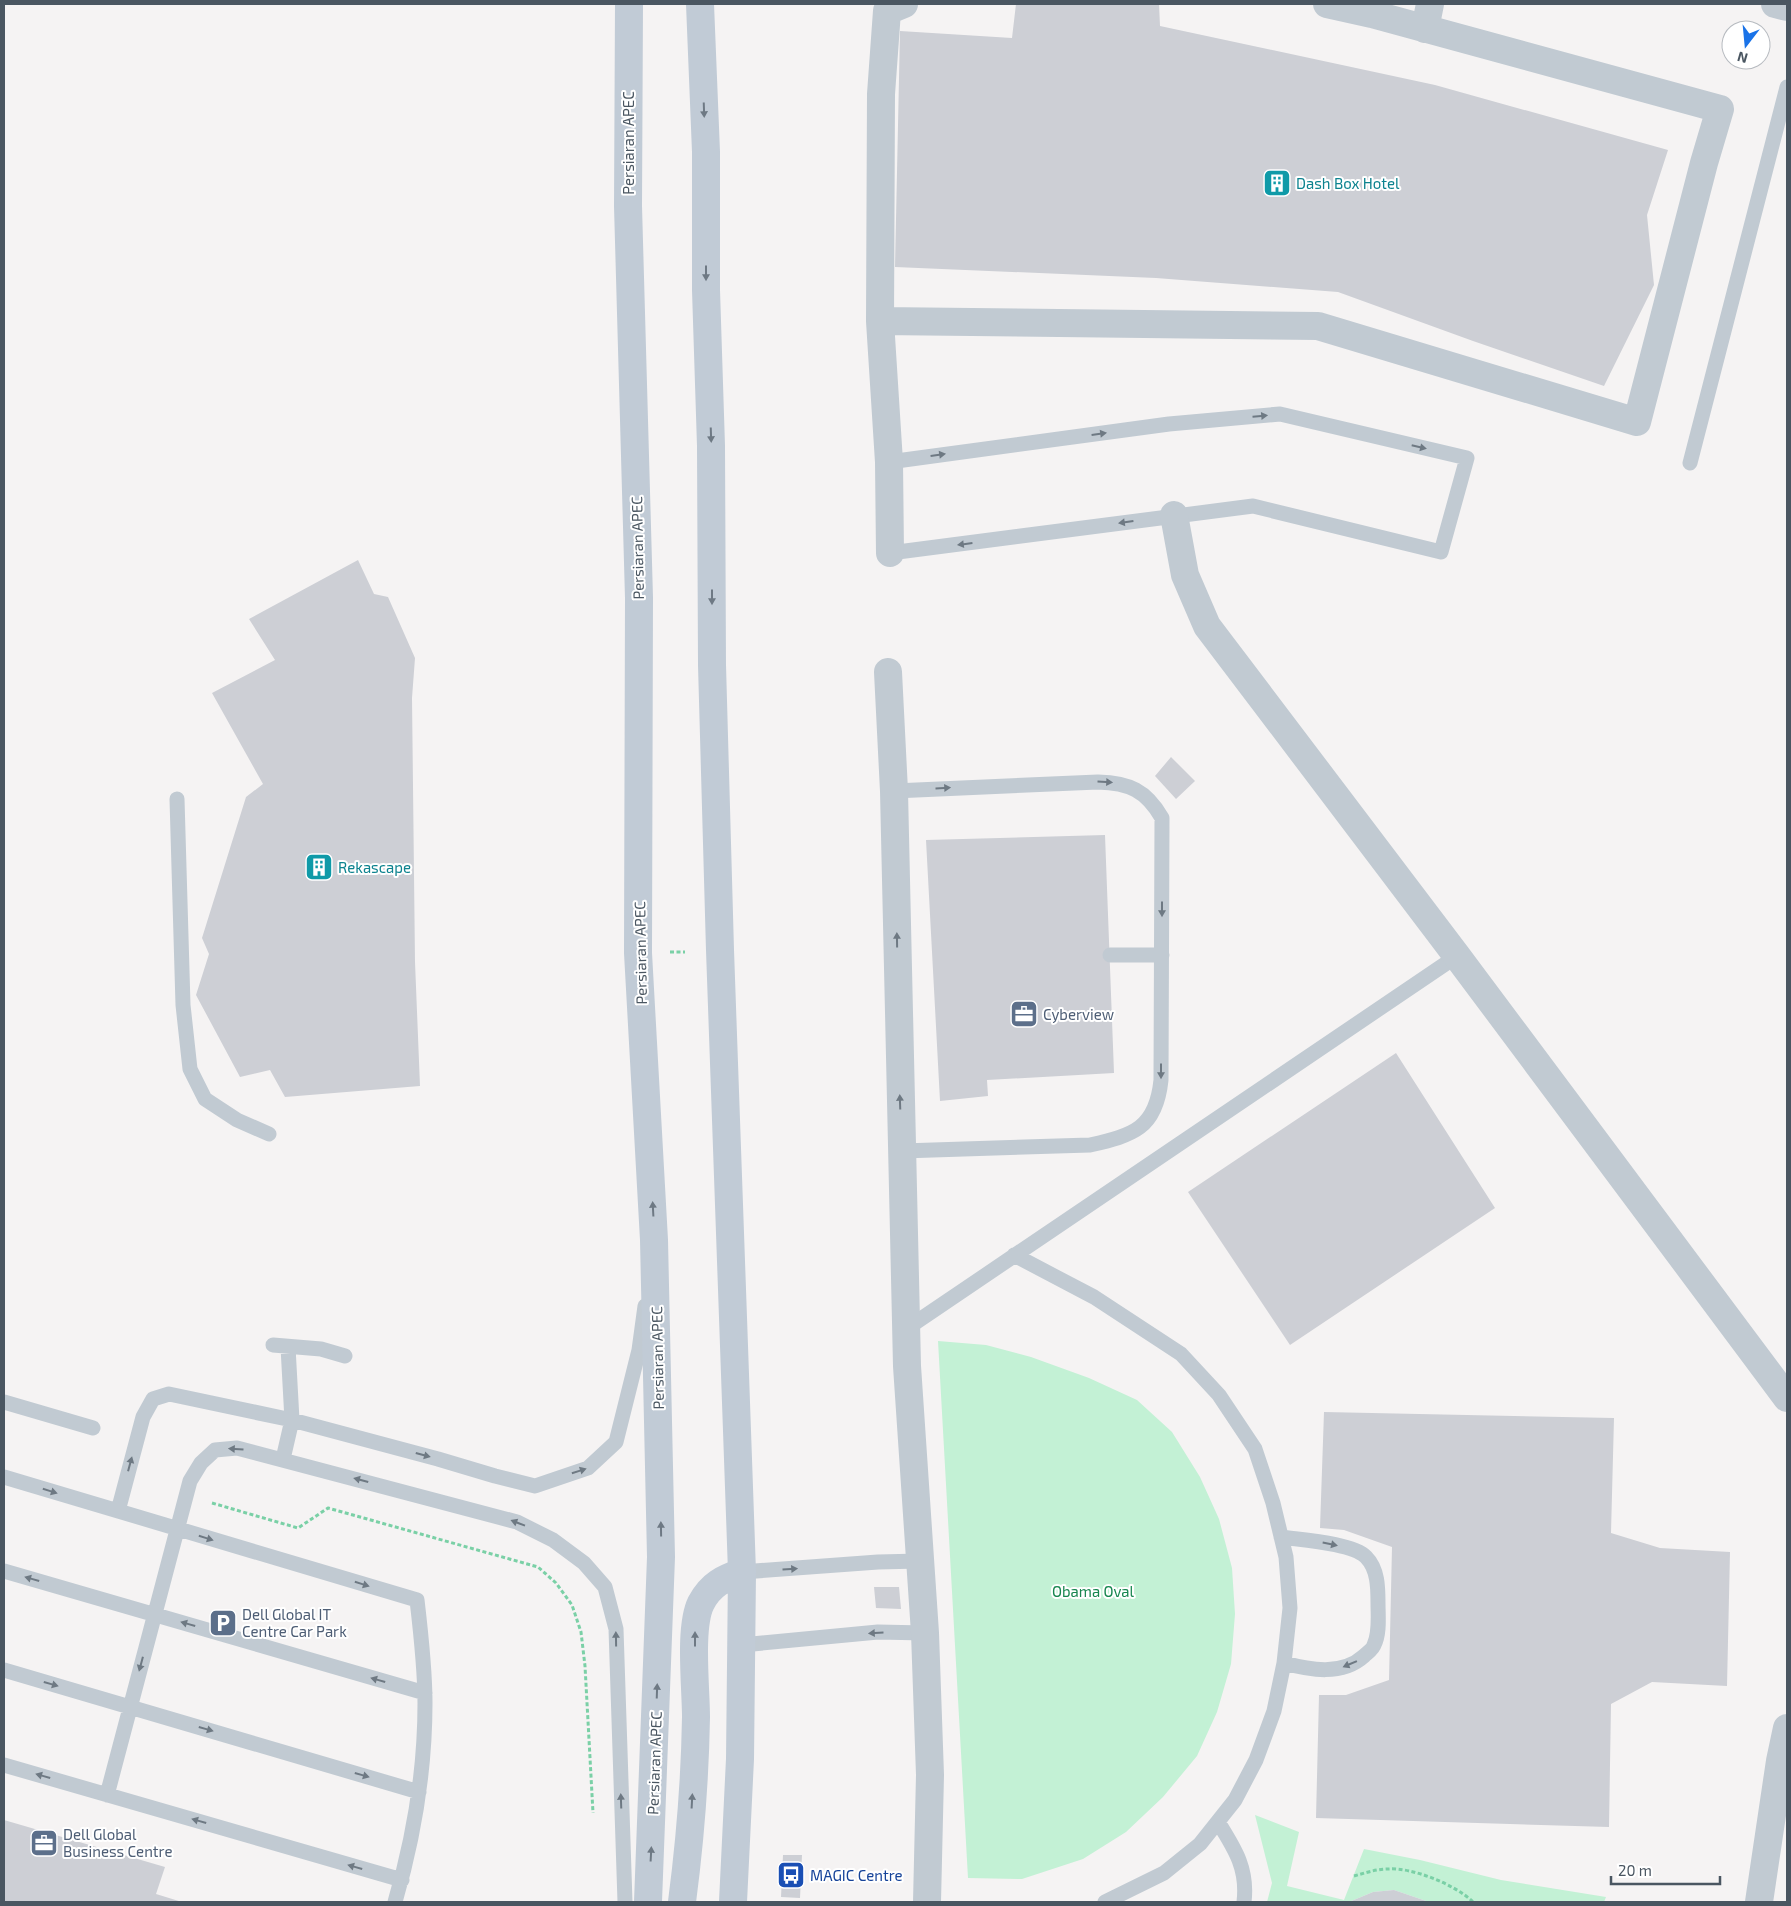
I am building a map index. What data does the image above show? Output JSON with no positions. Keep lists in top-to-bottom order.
{
  "streets": {
    "main road": ["Persiaran APEC"]
  },
  "parks": ["Obama Oval"],
  "places": {
    "building": ["Dash Box Hotel", "Rekascape"],
    "office": ["Cyberview", "Dell Global Business Centre"],
    "parking": ["Dell Global IT Centre Car Park"],
    "bus stop": ["MAGIC Centre"]
  },
  "scale_bar": "20 m",
  "north": "bottom"
}
